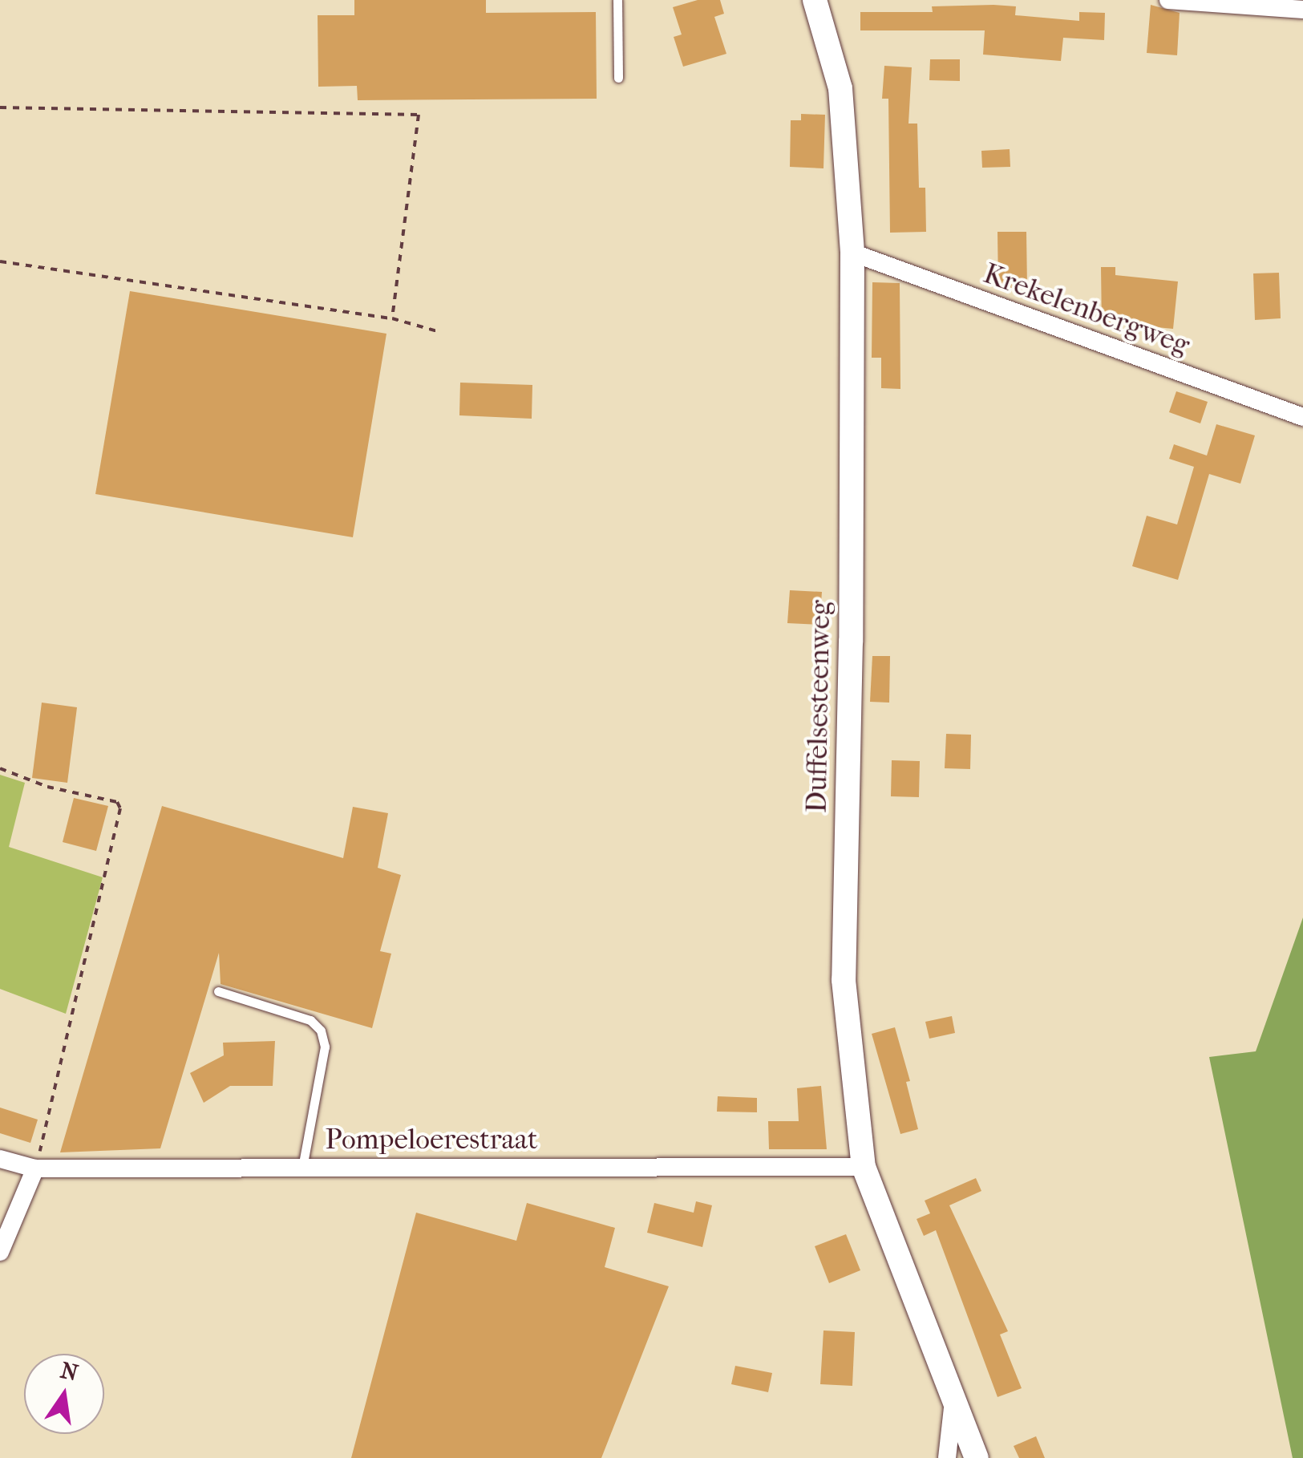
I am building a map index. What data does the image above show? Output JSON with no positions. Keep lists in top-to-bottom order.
{
  "streets": {
    "street": ["Krekelenbergweg", "Duffelsesteenweg", "Pompeloerestraat"]
  },
  "crossings": [
    ["Krekelenbergweg", "Duffelsesteenweg"],
    ["Duffelsesteenweg", "Pompeloerestraat"]
  ],
  "north": "top"
}
